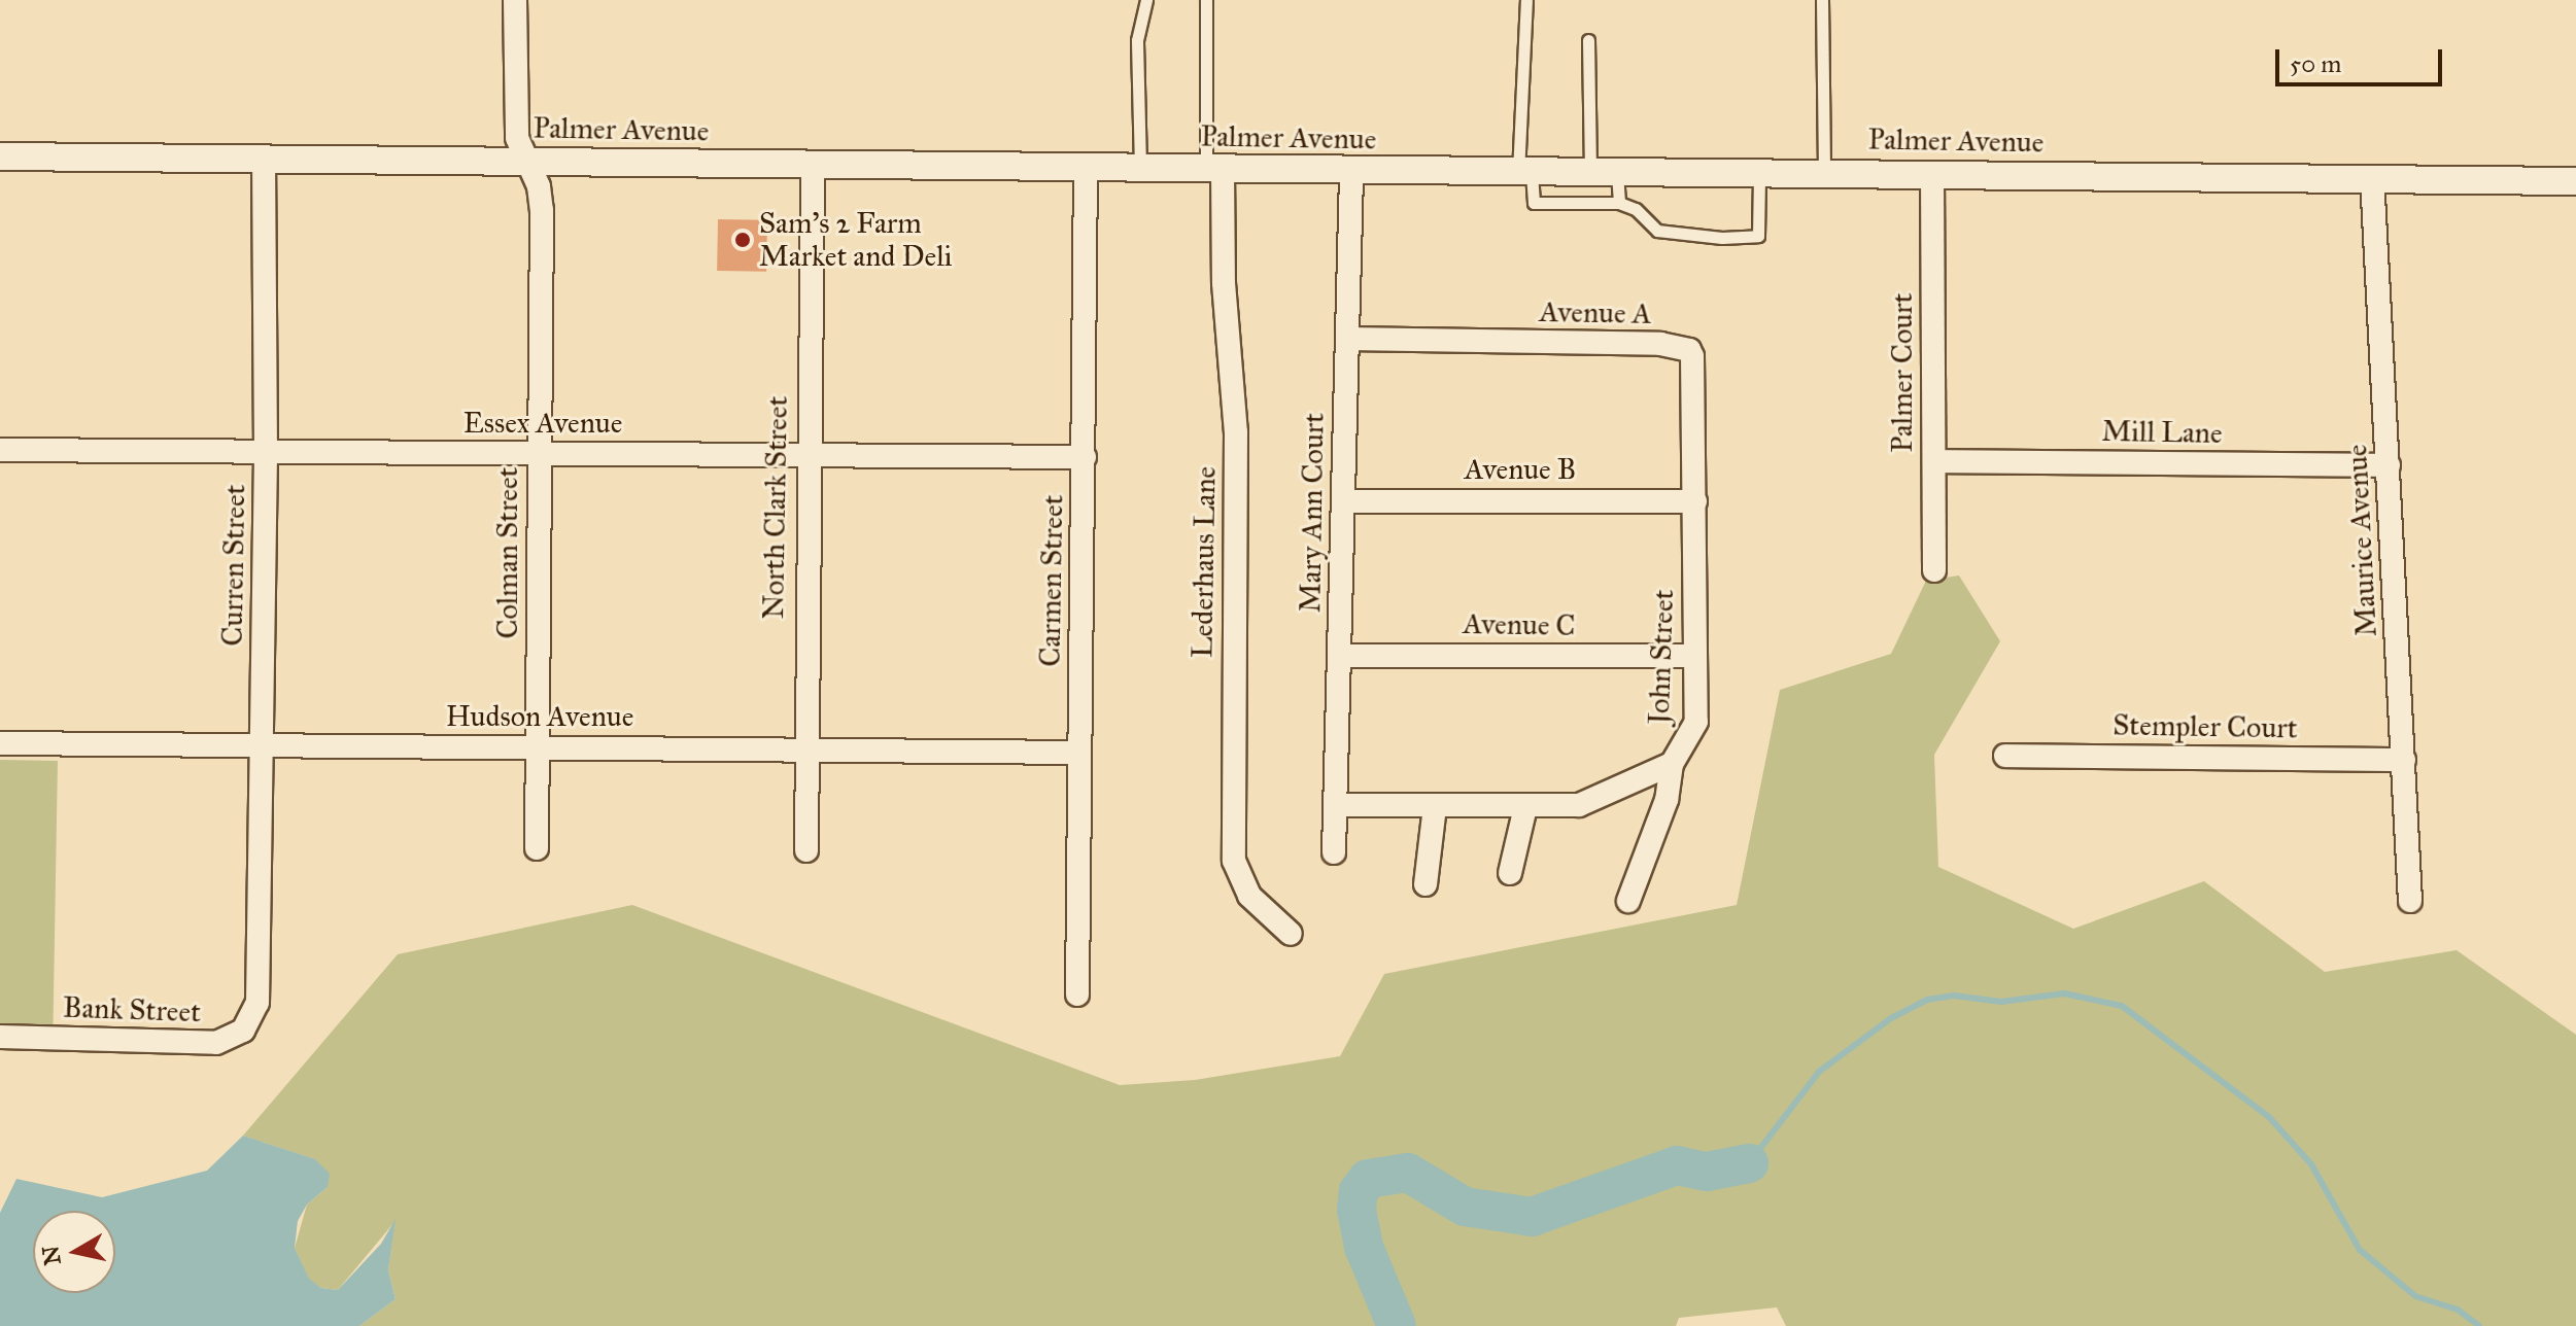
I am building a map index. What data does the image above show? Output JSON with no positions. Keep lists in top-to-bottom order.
{
  "streets": {
    "street": [
      "Palmer Avenue",
      "Avenue A",
      "Palmer Court",
      "Essex Avenue",
      "Mill Lane",
      "Avenue B",
      "North Clark Street",
      "Mary Ann Court",
      "Maurice Avenue",
      "Colman Street",
      "Lederhaus Lane",
      "Curren Street",
      "Carmen Street",
      "Avenue C",
      "John Street",
      "Hudson Avenue",
      "Stempler Court",
      "Bank Street"
    ]
  },
  "crossings": [
    ["Palmer Avenue", "Palmer Court"],
    ["Palmer Avenue", "North Clark Street"],
    ["Palmer Avenue", "Mary Ann Court"],
    ["Palmer Avenue", "Maurice Avenue"],
    ["Palmer Avenue", "Colman Street"],
    ["Palmer Avenue", "Lederhaus Lane"],
    ["Palmer Avenue", "Curren Street"],
    ["Palmer Avenue", "Carmen Street"],
    ["Avenue A", "Avenue B"],
    ["Avenue A", "Mary Ann Court"],
    ["Avenue A", "John Street"],
    ["Palmer Court", "Mill Lane"],
    ["Essex Avenue", "North Clark Street"],
    ["Essex Avenue", "Colman Street"],
    ["Essex Avenue", "Curren Street"],
    ["Essex Avenue", "Carmen Street"],
    ["Mill Lane", "Maurice Avenue"],
    ["Avenue B", "Mary Ann Court"],
    ["Avenue B", "John Street"],
    ["North Clark Street", "Hudson Avenue"],
    ["Mary Ann Court", "Avenue C"],
    ["Maurice Avenue", "Stempler Court"],
    ["Colman Street", "Hudson Avenue"],
    ["Curren Street", "Hudson Avenue"],
    ["Curren Street", "Bank Street"],
    ["Carmen Street", "Hudson Avenue"],
    ["Avenue C", "John Street"]
  ],
  "places": ["Sam's 2 Farm Market and Deli"],
  "scale_bar": "50 m",
  "north": "left"
}
